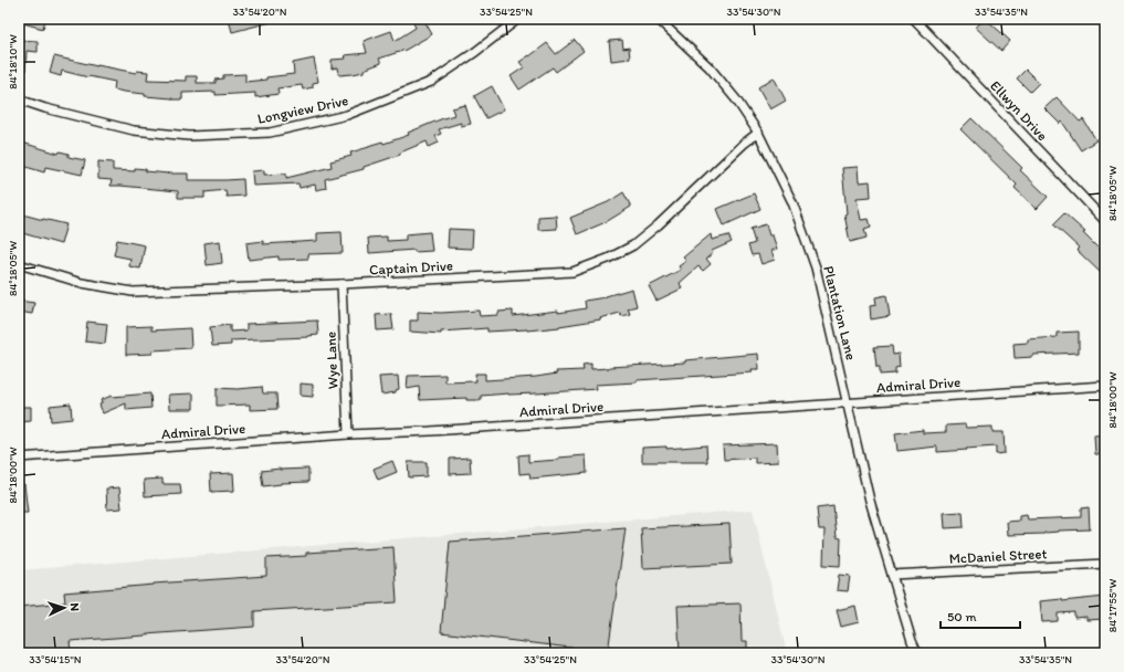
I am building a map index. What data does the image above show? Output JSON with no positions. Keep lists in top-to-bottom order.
{
  "streets": {
    "street": [
      "Longview Drive",
      "Ellwyn Drive",
      "Captain Drive",
      "Plantation Lane",
      "Wye Lane",
      "Admiral Drive",
      "McDaniel Street"
    ]
  },
  "crossings": [
    ["Captain Drive", "Plantation Lane"],
    ["Captain Drive", "Wye Lane"],
    ["Plantation Lane", "Admiral Drive"],
    ["Plantation Lane", "McDaniel Street"],
    ["Wye Lane", "Admiral Drive"]
  ],
  "scale_bar": "50 m",
  "north": "right",
  "coordinates": [
    "33°54'20\"N",
    "33°54'25\"N",
    "33°54'30\"N",
    "33°54'35\"N",
    "84°18'10\"W",
    "84°18'05\"W",
    "84°18'00\"W",
    "84°17'55\"W",
    "33°54'15\"N"
  ]
}
